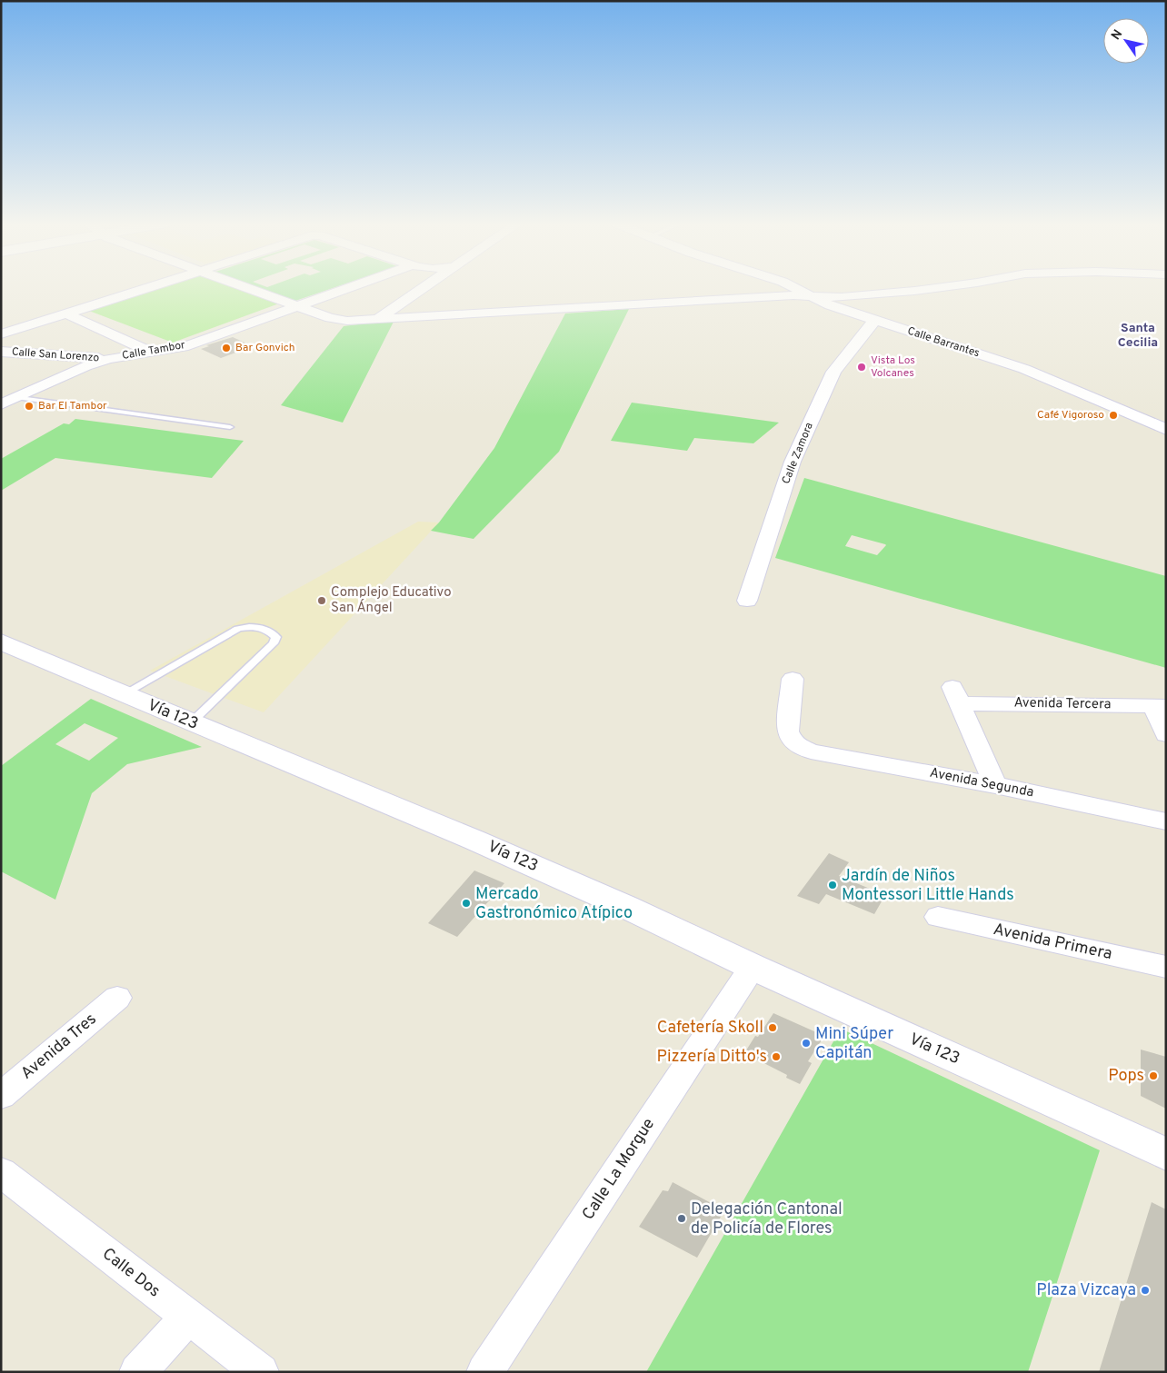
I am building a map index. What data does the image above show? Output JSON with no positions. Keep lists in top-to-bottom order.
{
  "streets": {
    "main road": ["Vía 123"],
    "street": [
      "Calle Barrantes",
      "Calle Tambor",
      "Calle San Lorenzo",
      "Calle Zamora",
      "Avenida Tercera",
      "Avenida Segunda",
      "Avenida Primera",
      "Avenida Tres",
      "Calle La Morgue",
      "Calle Dos"
    ]
  },
  "crossings": [
    ["Calle Barrantes", "Calle Zamora"],
    ["Calle Tambor", "Calle San Lorenzo"],
    ["Avenida Tercera", "Avenida Segunda"],
    ["Vía 123", "Calle La Morgue"]
  ],
  "districts": ["Santa Cecilia"],
  "places": [
    "Bar Gonvich",
    "Vista Los Volcanes",
    "Bar El Tambor",
    "Café Vigoroso",
    "Complejo Educativo San Ángel",
    "Jardín de Niños Montessori Little Hands",
    "Mercado Gastronómico Atípico",
    "Cafetería Skoll",
    "Mini Súper Capitán",
    "Pizzería Ditto's",
    "Pops",
    "Delegación Cantonal de Policía de Flores",
    "Plaza Vizcaya"
  ],
  "north": "top left"
}
